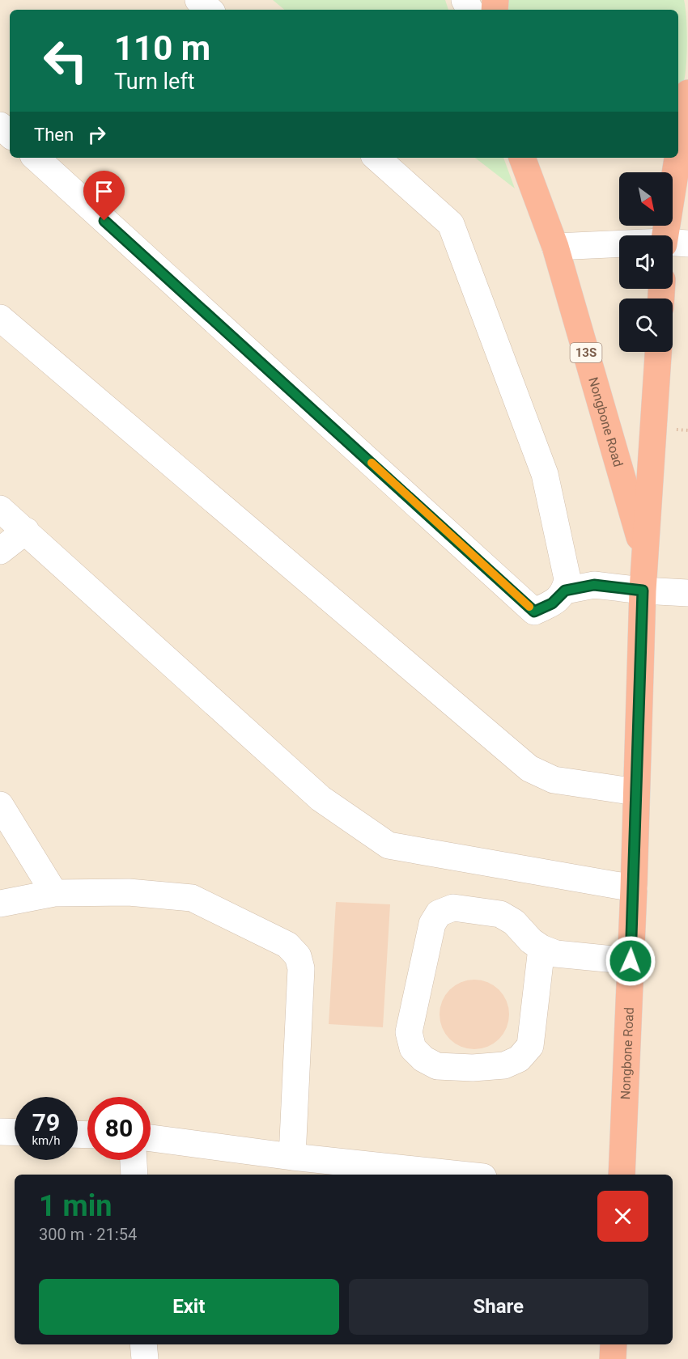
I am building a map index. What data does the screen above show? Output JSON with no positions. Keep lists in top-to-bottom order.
{
  "streets": {
    "highway": ["13S", "Nongbone Road"]
  },
  "north": "bottom right",
  "page": {
    "turn": ["110 m", "Turn left"],
    "then": "Then",
    "speed": "79 km/h",
    "limit": "80",
    "heading": ["1 min", "300 m · 21:54"],
    "buttons": ["Exit", "Share"]
  }
}
